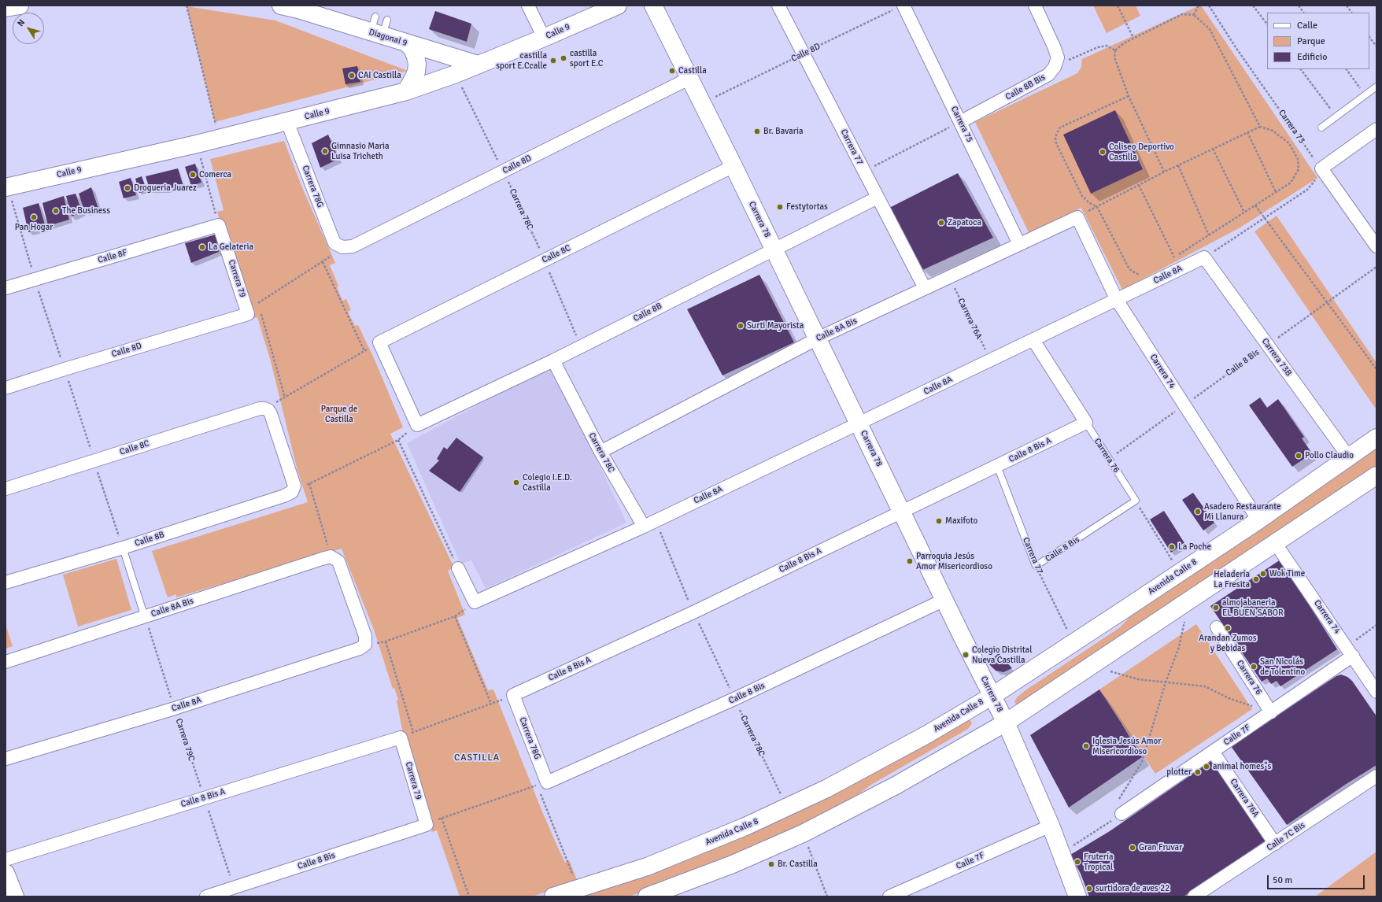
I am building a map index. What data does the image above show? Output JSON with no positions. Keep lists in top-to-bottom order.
{
  "streets": {
    "street": [
      "Calle 9",
      "Diagonal 9",
      "Calle 8D",
      "Calle 8B Bis",
      "Carrera 75",
      "Carrera 77",
      "Carrera 78G",
      "Carrera 78C",
      "Carrera 78",
      "Calle 8C",
      "Calle 8F",
      "Calle 8A",
      "Carrera 79",
      "Calle 8B",
      "Carrera 76A",
      "Calle 8A Bis",
      "Carrera 73B",
      "Calle 8 Bis",
      "Carrera 74",
      "Calle 8 Bis A",
      "Carrera 76",
      "Avenida Calle 8",
      "Calle 7F",
      "Calle 7C Bis"
    ],
    "path": ["Carrera 73", "Carrera 79C"]
  },
  "crossings": [
    ["Calle 9", "Diagonal 9"],
    ["Calle 9", "Carrera 78G"],
    ["Calle 9", "Carrera 78C"],
    ["Calle 8D", "Carrera 75"],
    ["Calle 8D", "Carrera 77"],
    ["Calle 8D", "Carrera 78G"],
    ["Calle 8D", "Carrera 78C"],
    ["Calle 8D", "Carrera 78"],
    ["Calle 8D", "Carrera 79"],
    ["Calle 8B Bis", "Carrera 75"],
    ["Carrera 75", "Calle 8A Bis"],
    ["Carrera 77", "Calle 8B"],
    ["Carrera 77", "Calle 8A Bis"],
    ["Carrera 77", "Calle 8 Bis"],
    ["Carrera 77", "Calle 8 Bis A"],
    ["Carrera 77", "Avenida Calle 8"],
    ["Carrera 78G", "Calle 8 Bis"],
    ["Carrera 78G", "Calle 8 Bis A"],
    ["Carrera 78C", "Calle 8C"],
    ["Carrera 78C", "Calle 8A"],
    ["Carrera 78C", "Calle 8B"],
    ["Carrera 78C", "Calle 8A Bis"],
    ["Carrera 78C", "Calle 8 Bis"],
    ["Carrera 78C", "Calle 8 Bis A"],
    ["Carrera 78C", "Avenida Calle 8"],
    ["Carrera 78", "Calle 8C"],
    ["Carrera 78", "Calle 8A"],
    ["Carrera 78", "Calle 8B"],
    ["Carrera 78", "Calle 8A Bis"],
    ["Carrera 78", "Calle 8 Bis"],
    ["Carrera 78", "Calle 8 Bis A"],
    ["Carrera 78", "Avenida Calle 8"],
    ["Carrera 78", "Calle 7F"],
    ["Calle 8F", "Carrera 79"],
    ["Calle 8A", "Carrera 76A"],
    ["Calle 8A", "Carrera 73B"],
    ["Calle 8A", "Carrera 74"],
    ["Calle 8A", "Carrera 76"],
    ["Calle 8A", "Carrera 79C"],
    ["Carrera 79", "Calle 8 Bis"],
    ["Carrera 79", "Calle 8 Bis A"],
    ["Carrera 76A", "Calle 8A Bis"],
    ["Carrera 76A", "Calle 7F"],
    ["Carrera 76A", "Calle 7C Bis"],
    ["Calle 8A Bis", "Carrera 74"],
    ["Calle 8A Bis", "Carrera 79C"],
    ["Carrera 73B", "Calle 8 Bis"],
    ["Carrera 73B", "Avenida Calle 8"],
    ["Calle 8 Bis", "Carrera 74"],
    ["Calle 8 Bis", "Carrera 76"],
    ["Calle 8 Bis", "Carrera 79C"],
    ["Carrera 74", "Avenida Calle 8"],
    ["Carrera 74", "Calle 7F"],
    ["Calle 8 Bis A", "Carrera 76"],
    ["Calle 8 Bis A", "Carrera 79C"],
    ["Carrera 76", "Calle 7F"]
  ],
  "districts": ["CASTILLA"],
  "parks": ["Parque de Castilla"],
  "places": [
    "castilla sport E.C",
    "castilla sport E.Ccalle",
    "Castilla",
    "CAI Castilla",
    "Br. Bavaria",
    "Gimnasio Maria Luisa Tricheth",
    "Coliseo Deportivo Castilla",
    "Comerca",
    "Drogueria Juarez",
    "Festytortas",
    "The Business",
    "Pan Hogar",
    "Zapatoca",
    "La Gelateria",
    "Surti Mayorista",
    "Pollo Claudio",
    "Colegio I.E.D. Castilla",
    "Asadero Restaurante Mi Llanura",
    "Maxifoto",
    "La Poche",
    "Parroquia Jesús Amor Misericordioso",
    "Wok Time",
    "Heladería La Fresita",
    "almojabaneria EL BUEN SABOR",
    "Arandan Zumos y Bebidas",
    "Colegio Distrital Nueva Castilla",
    "San Nicolás de Tolentino",
    "Iglesia Jesús Amor Misericordioso",
    "animal homes\"s",
    "plotter",
    "Gran Fruvar",
    "Frutería Tropical",
    "Br. Castilla",
    "surtidora de aves 22"
  ],
  "legend": ["Calle", "Parque", "Edificio"],
  "scale_bar": "50 m",
  "north": "top left"
}
